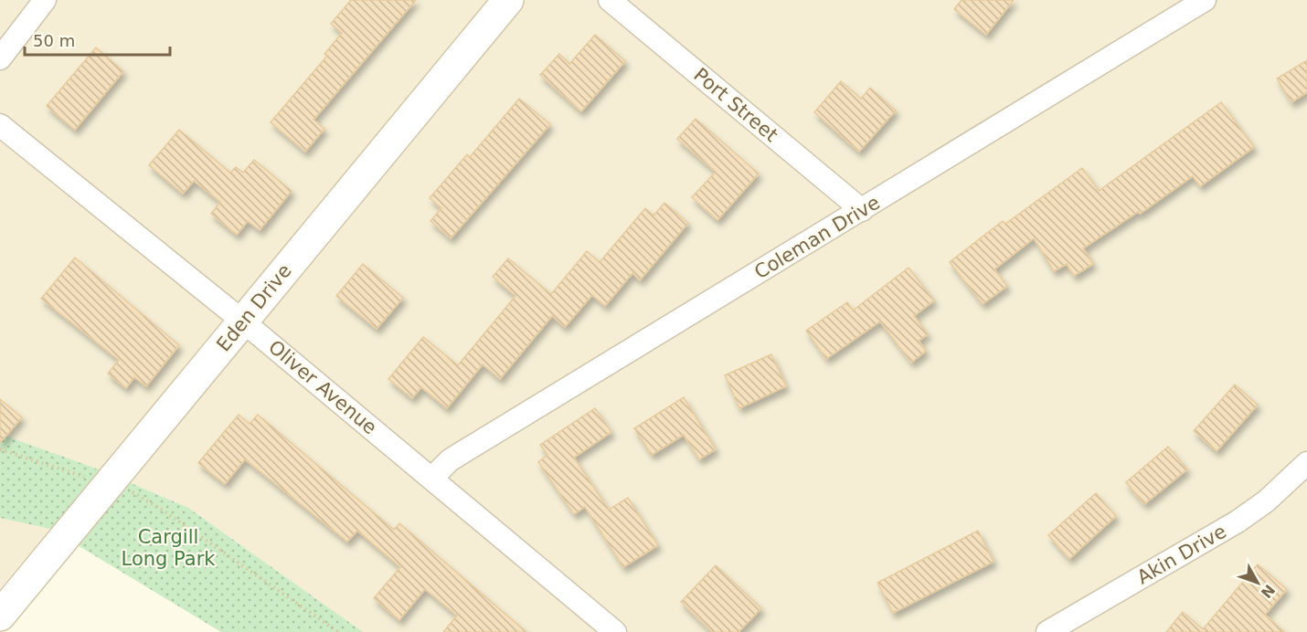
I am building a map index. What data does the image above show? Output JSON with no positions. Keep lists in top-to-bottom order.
{
  "streets": {
    "street": [
      "Port Street",
      "Coleman Drive",
      "Eden Drive",
      "Oliver Avenue",
      "Akin Drive"
    ]
  },
  "crossings": [
    ["Port Street", "Coleman Drive"],
    ["Coleman Drive", "Oliver Avenue"],
    ["Eden Drive", "Oliver Avenue"]
  ],
  "parks": ["Cargill Long Park"],
  "scale_bar": "50 m",
  "north": "bottom right"
}
